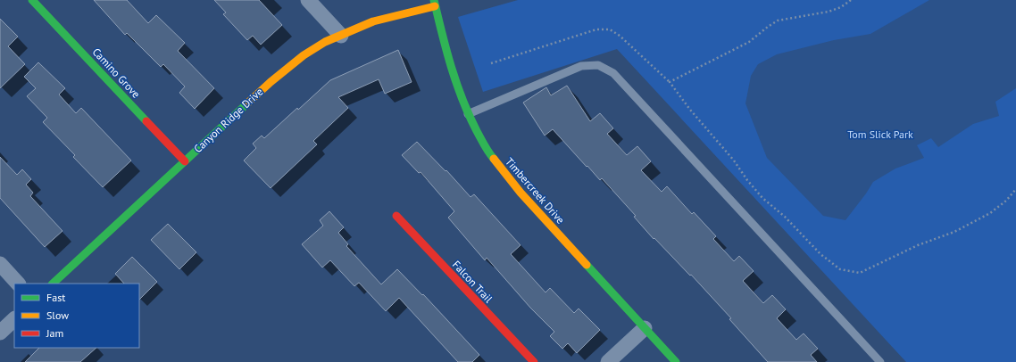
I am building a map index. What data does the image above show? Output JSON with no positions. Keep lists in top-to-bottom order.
{
  "streets": {
    "street": [
      "Camino Grove",
      "Canyon Ridge Drive",
      "Timbercreek Drive",
      "Falcon Trail"
    ]
  },
  "crossings": [
    ["Camino Grove", "Canyon Ridge Drive"],
    ["Canyon Ridge Drive", "Timbercreek Drive"]
  ],
  "parks": ["Tom Slick Park"],
  "legend": ["Fast", "Slow", "Jam"]
}
